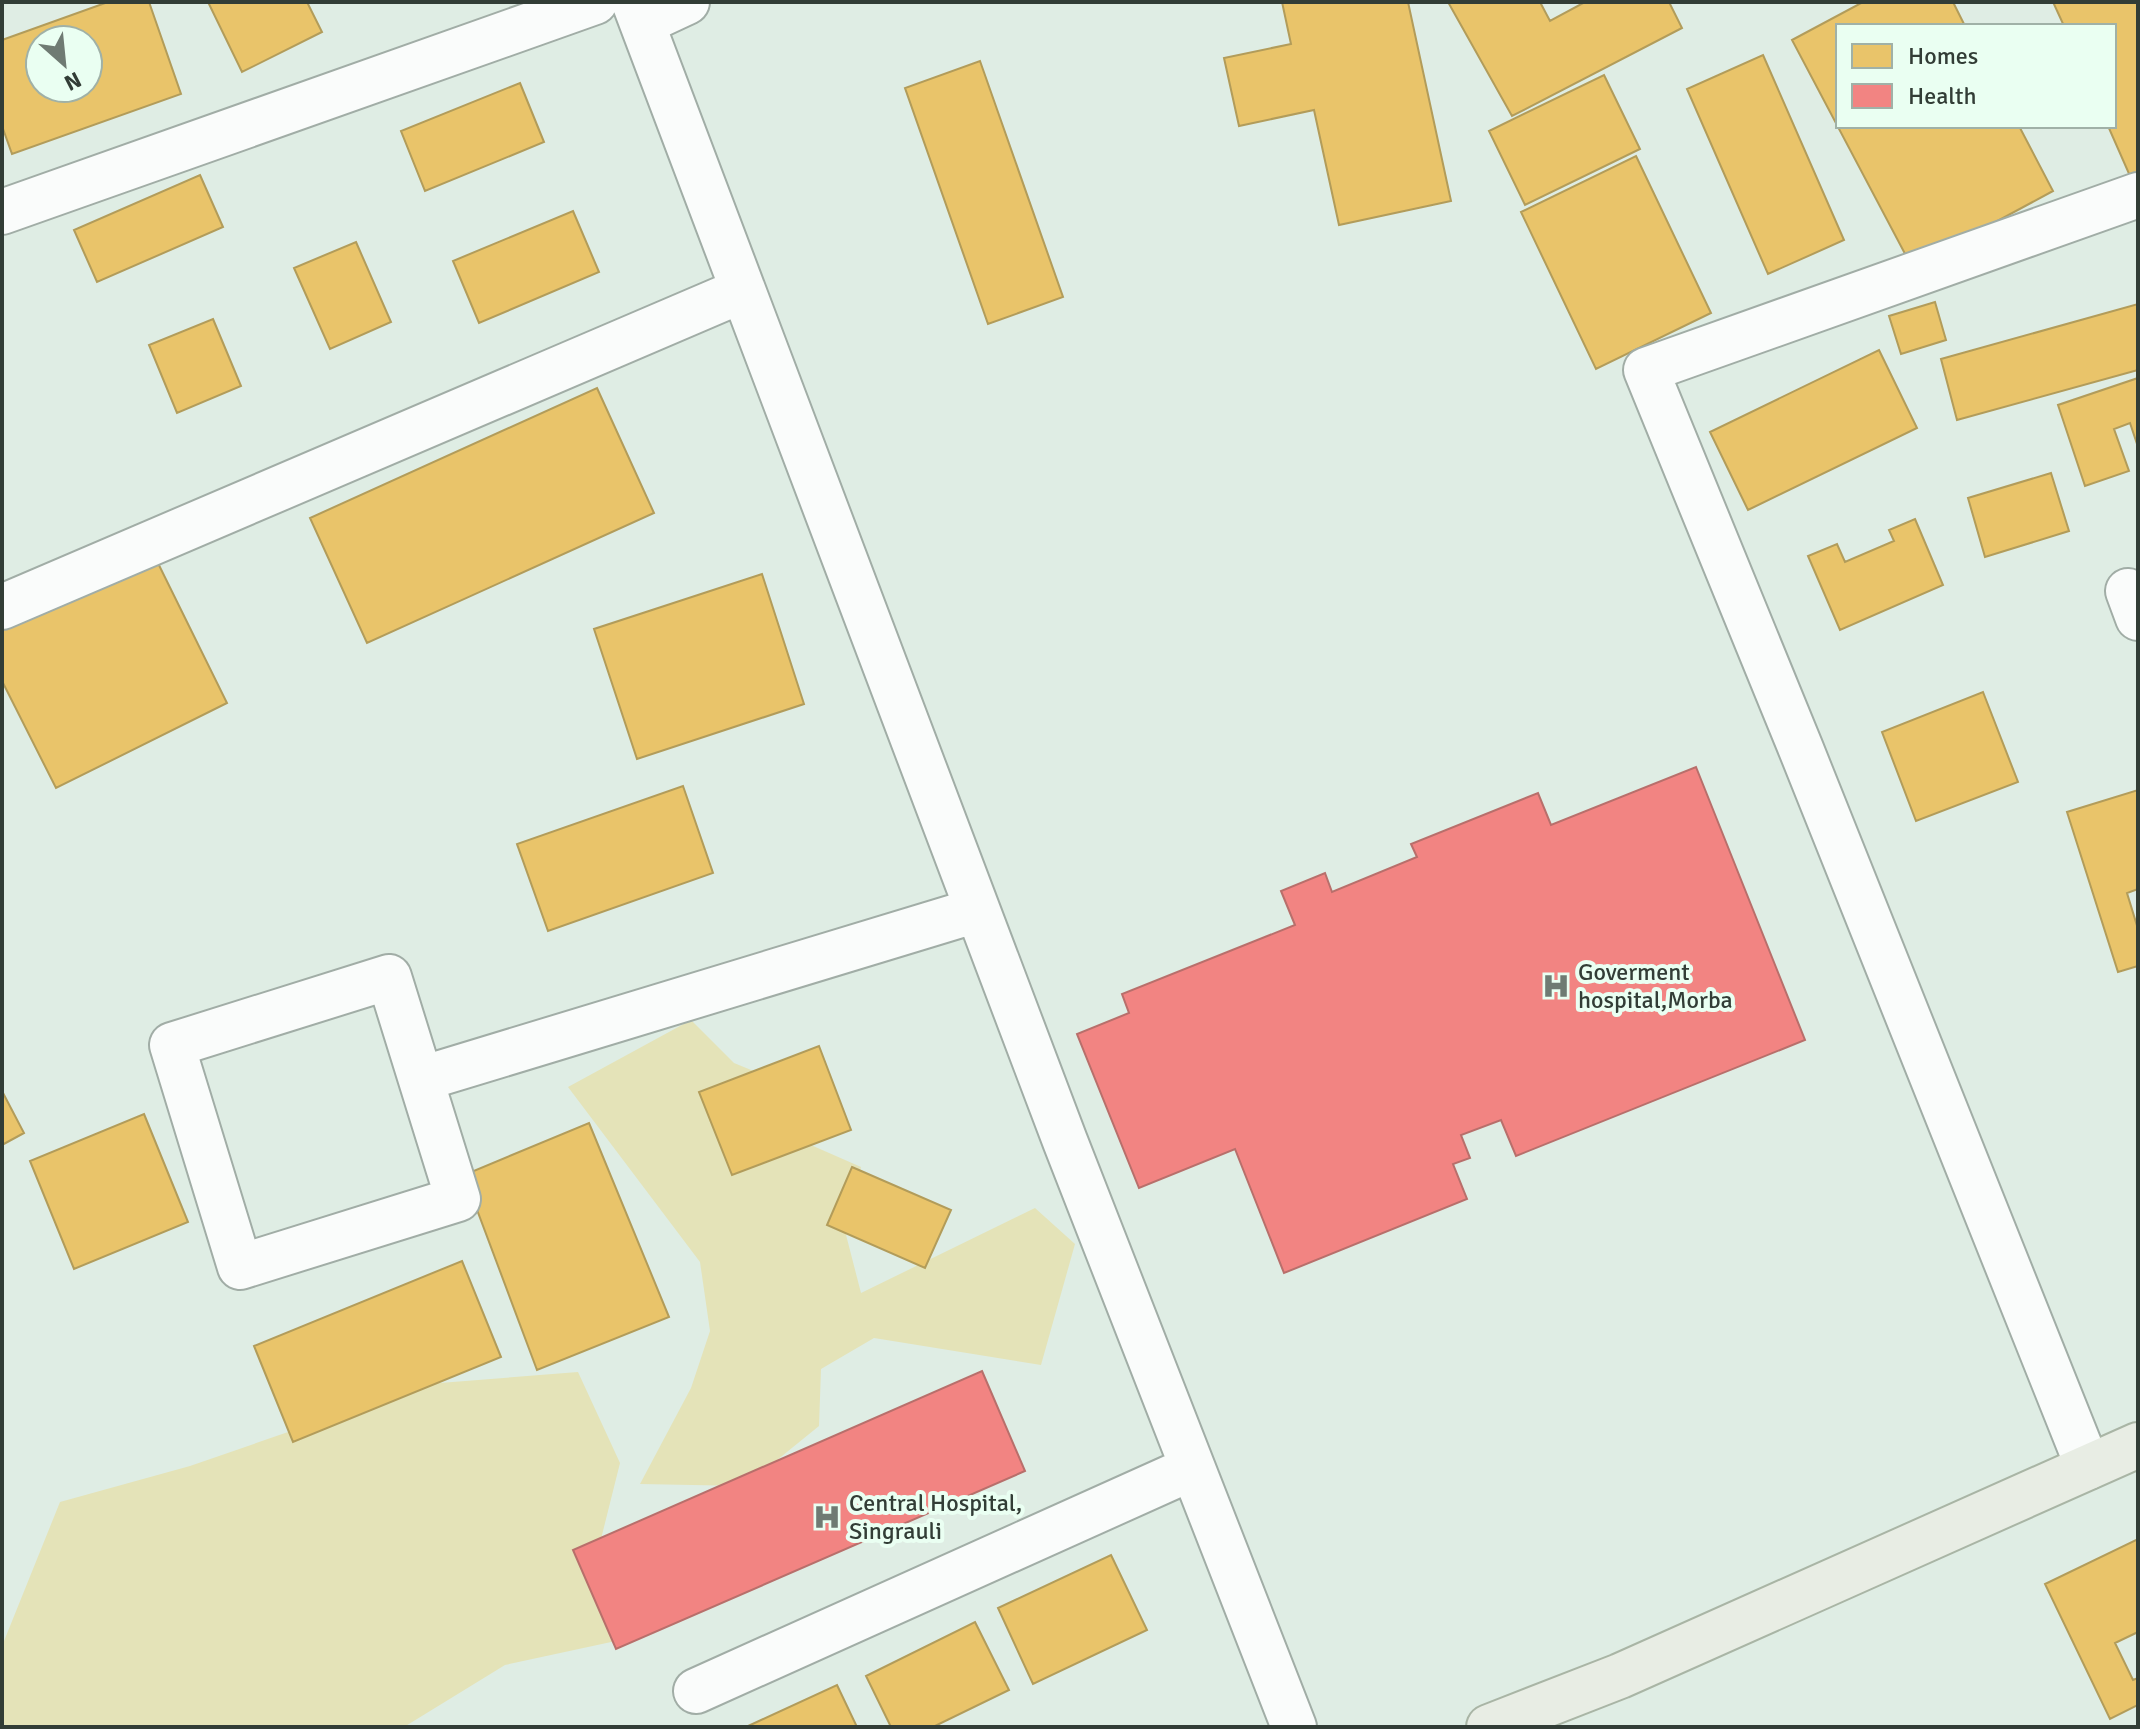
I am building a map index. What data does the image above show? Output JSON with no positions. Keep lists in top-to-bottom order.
{
  "places": {
    "hospital": ["Goverment hospital,Morba", "Central Hospital, Singrauli"]
  },
  "legend": ["Homes", "Health"],
  "north": "bottom right"
}
